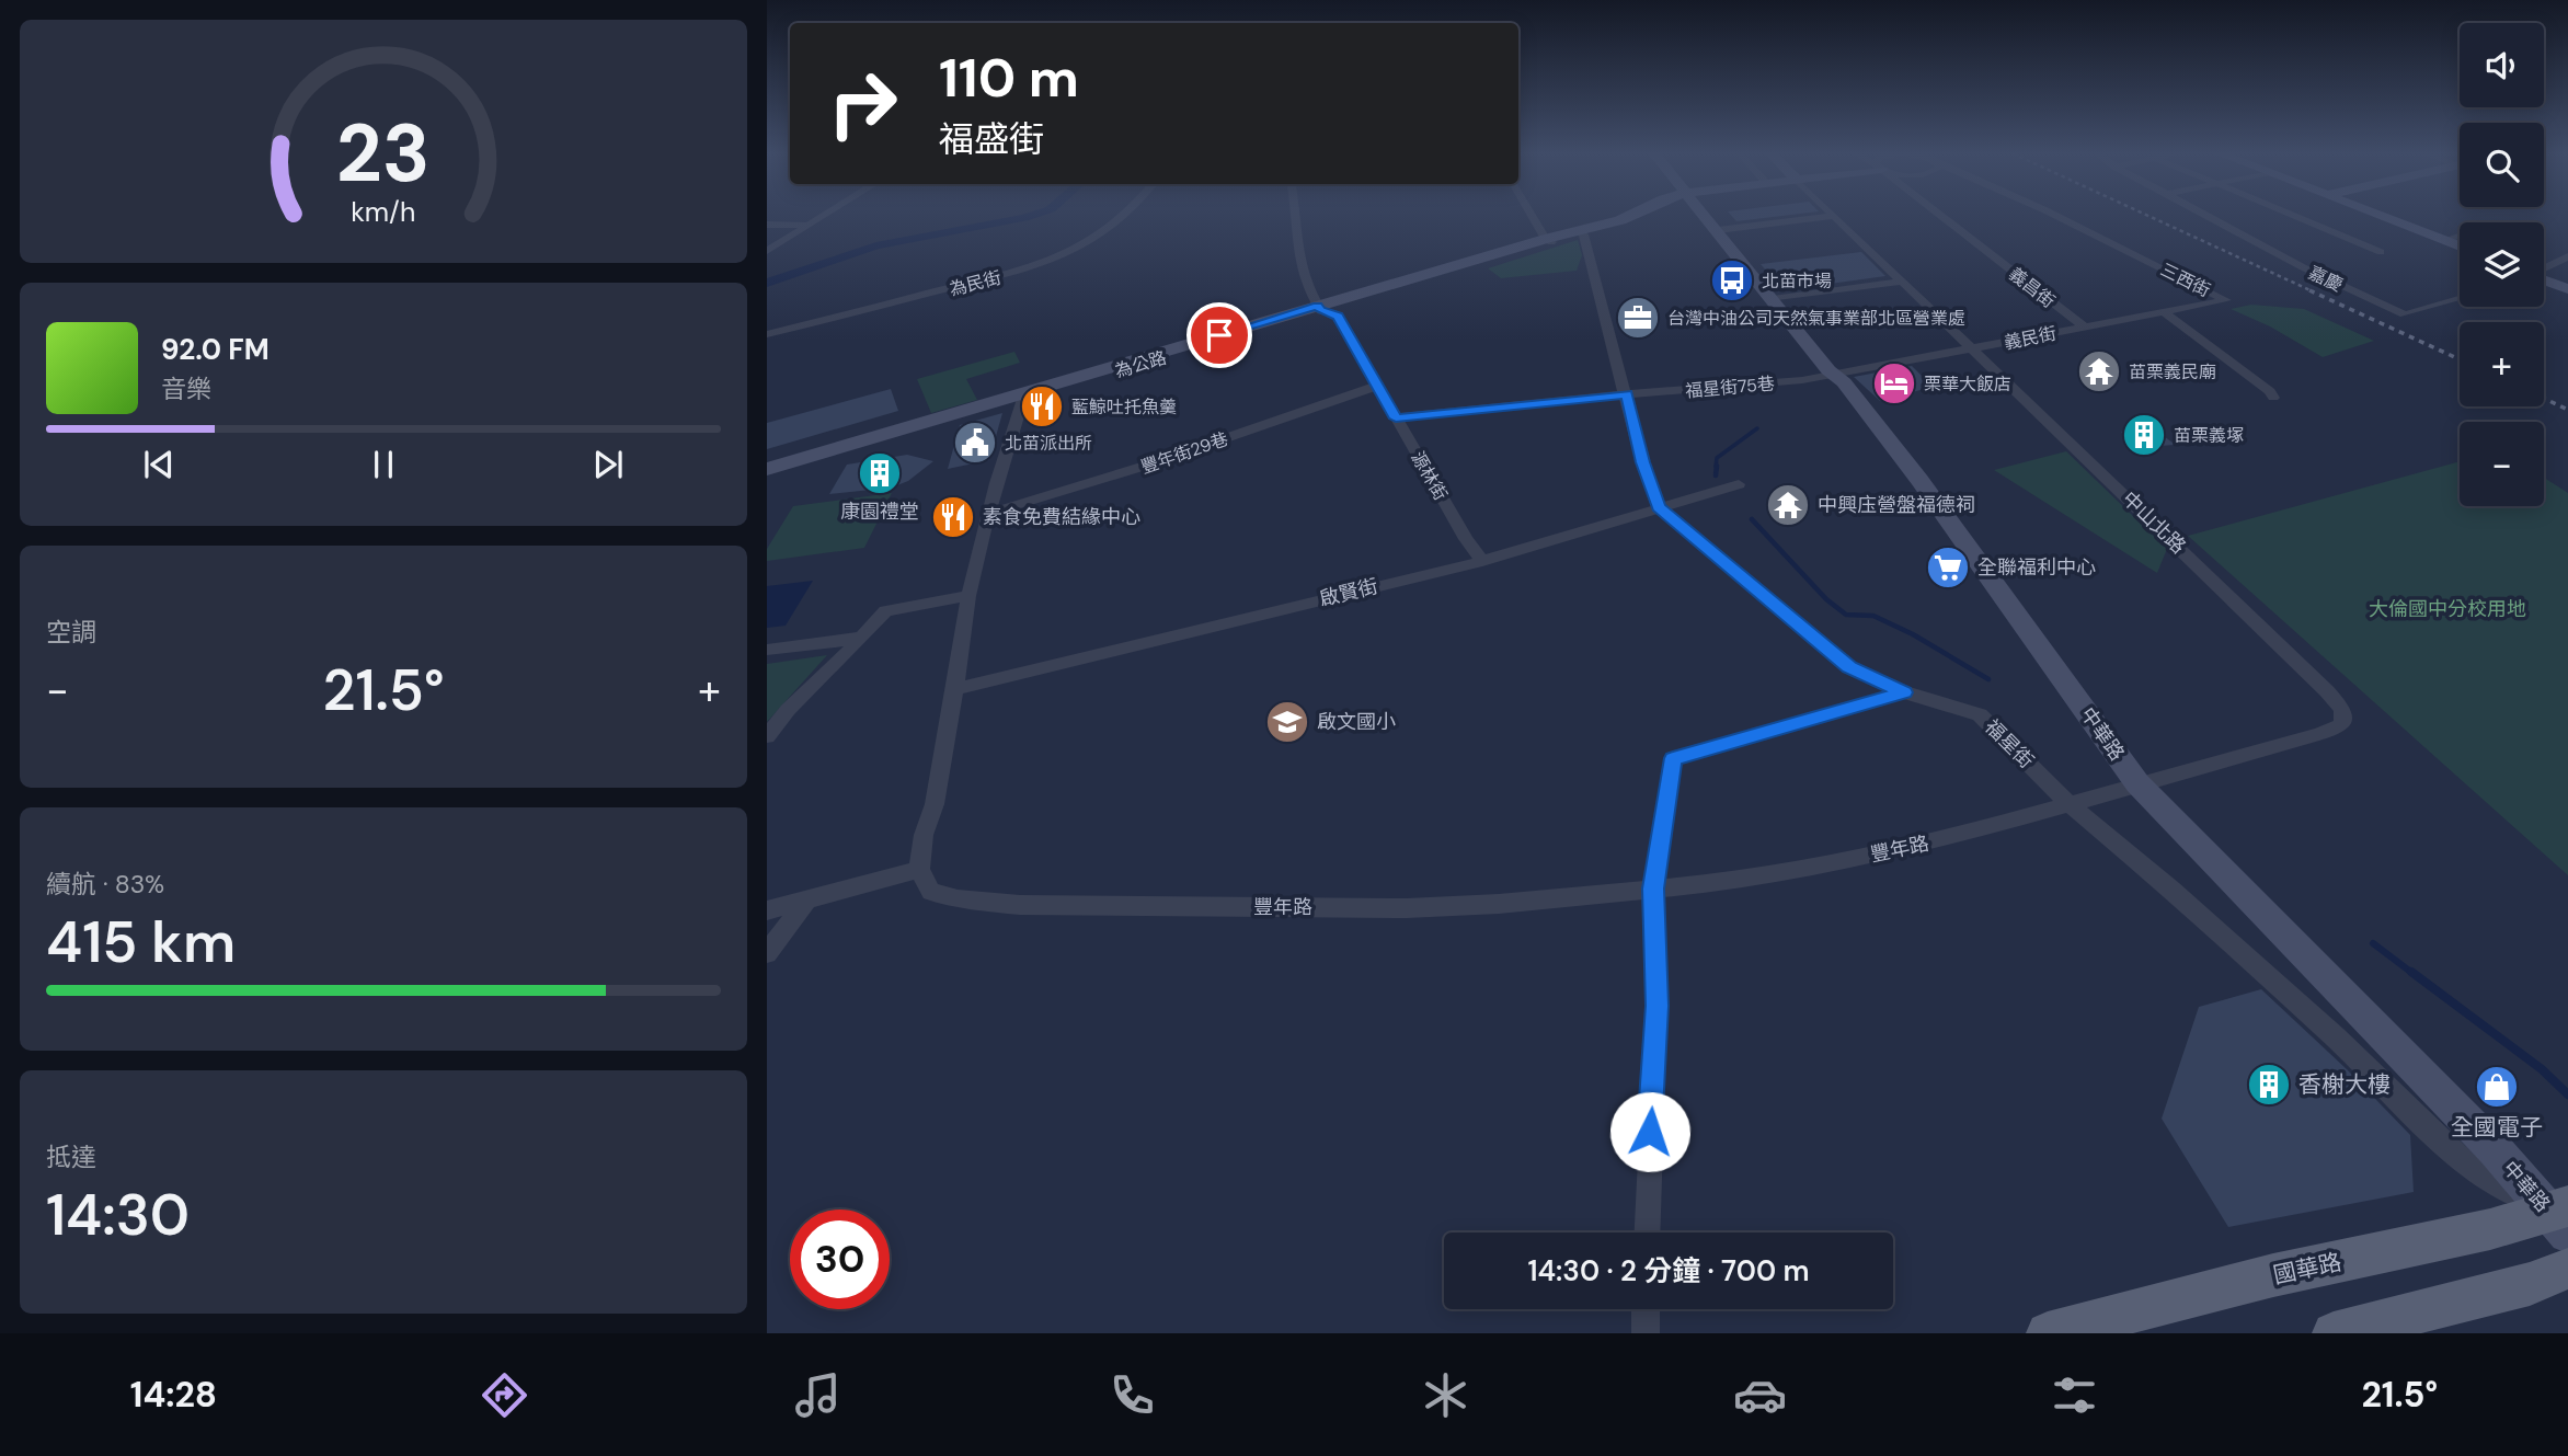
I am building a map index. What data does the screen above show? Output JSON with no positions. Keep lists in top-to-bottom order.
{
  "streets": {
    "main road": ["國華路"],
    "street": [
      "嘉慶",
      "三西街",
      "為民街",
      "義昌街",
      "義民街",
      "為公路",
      "福星街75巷",
      "豐年街29巷",
      "源林街",
      "中山北路",
      "啟賢街",
      "中華路",
      "福星街",
      "豐年路"
    ]
  },
  "crossings": [
    ["三西街", "義民街"],
    ["義昌街", "義民街"],
    ["義民街", "福星街75巷"],
    ["義民街", "中山北路"],
    ["義民街", "中華路"],
    ["為公路", "源林街"],
    ["為公路", "福星街"],
    ["福星街75巷", "源林街"],
    ["福星街75巷", "中華路"],
    ["福星街75巷", "福星街"],
    ["豐年街29巷", "源林街"],
    ["源林街", "啟賢街"],
    ["中山北路", "中華路"],
    ["中山北路", "豐年路"],
    ["啟賢街", "福星街"],
    ["中華路", "福星街"],
    ["中華路", "豐年路"],
    ["中華路", "國華路"],
    ["福星街", "豐年路"],
    ["福星街", "國華路"]
  ],
  "parks": ["大倫國中分校用地"],
  "places": {
    "bus stop": ["北苗市場"],
    "office": ["台灣中油公司天然氣事業部北區營業處"],
    "temple": ["苗栗義民廟", "中興庒營盤福德祠"],
    "hotel": ["栗華大飯店"],
    "restaurant": ["藍鯨吐托魚羹", "素食免費結緣中心"],
    "building": ["苗栗義塚", "康園禮堂", "香榭大樓"],
    "public building": ["北苗派出所"],
    "supermarket": ["全聯福利中心"],
    "school or university": ["啟文國小"],
    "shop": ["全國電子"]
  },
  "page": {
    "map_buttons": ["+", "−"],
    "turn": ["110 m", "福盛街"],
    "song": ["92.0 FM", "音樂"],
    "tile": [
      "空調",
      ["續航 · 83%", "415 km"],
      ["抵達", "14:30"]
    ],
    "heat": ["−", "21.5°", "+"],
    "limit": "30",
    "trip": "14:30 · 2 分鐘 · 700 m",
    "tabs": ["14:28", "21.5°"],
    "gauge": ["23", "km/h"]
  }
}
